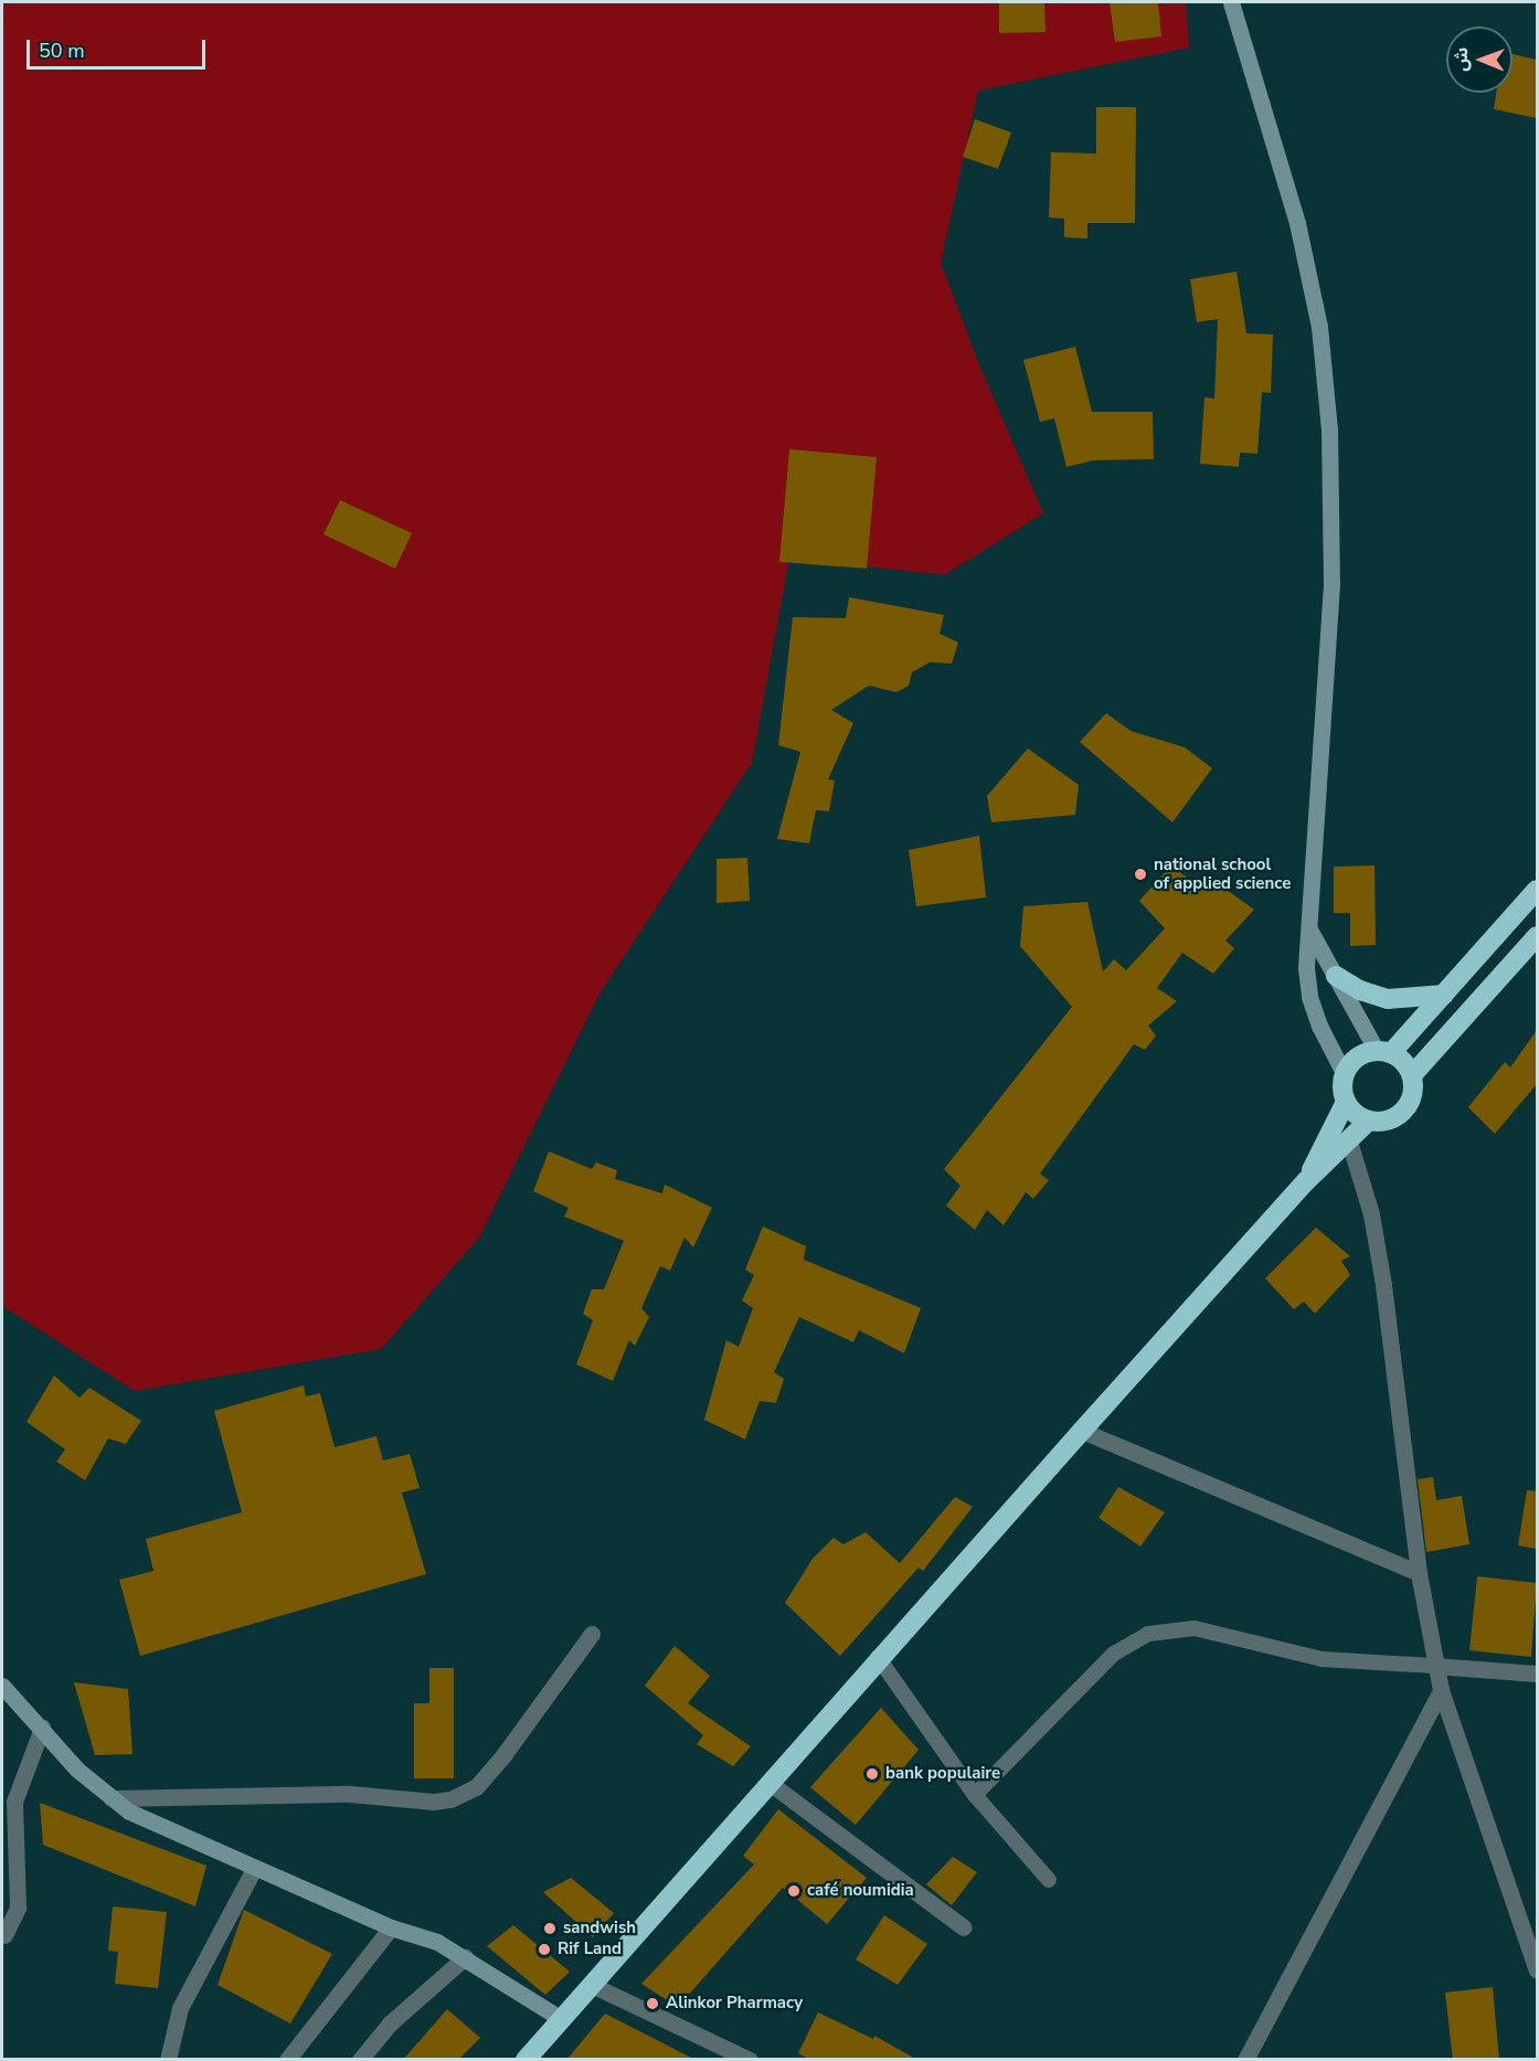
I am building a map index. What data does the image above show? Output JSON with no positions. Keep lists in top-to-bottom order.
{
  "places": [
    "national school of applied science",
    "bank populaire",
    "café noumidia",
    "sandwish",
    "Rif Land",
    "Alinkor Pharmacy"
  ],
  "scale_bar": "50 m",
  "north": "left"
}
